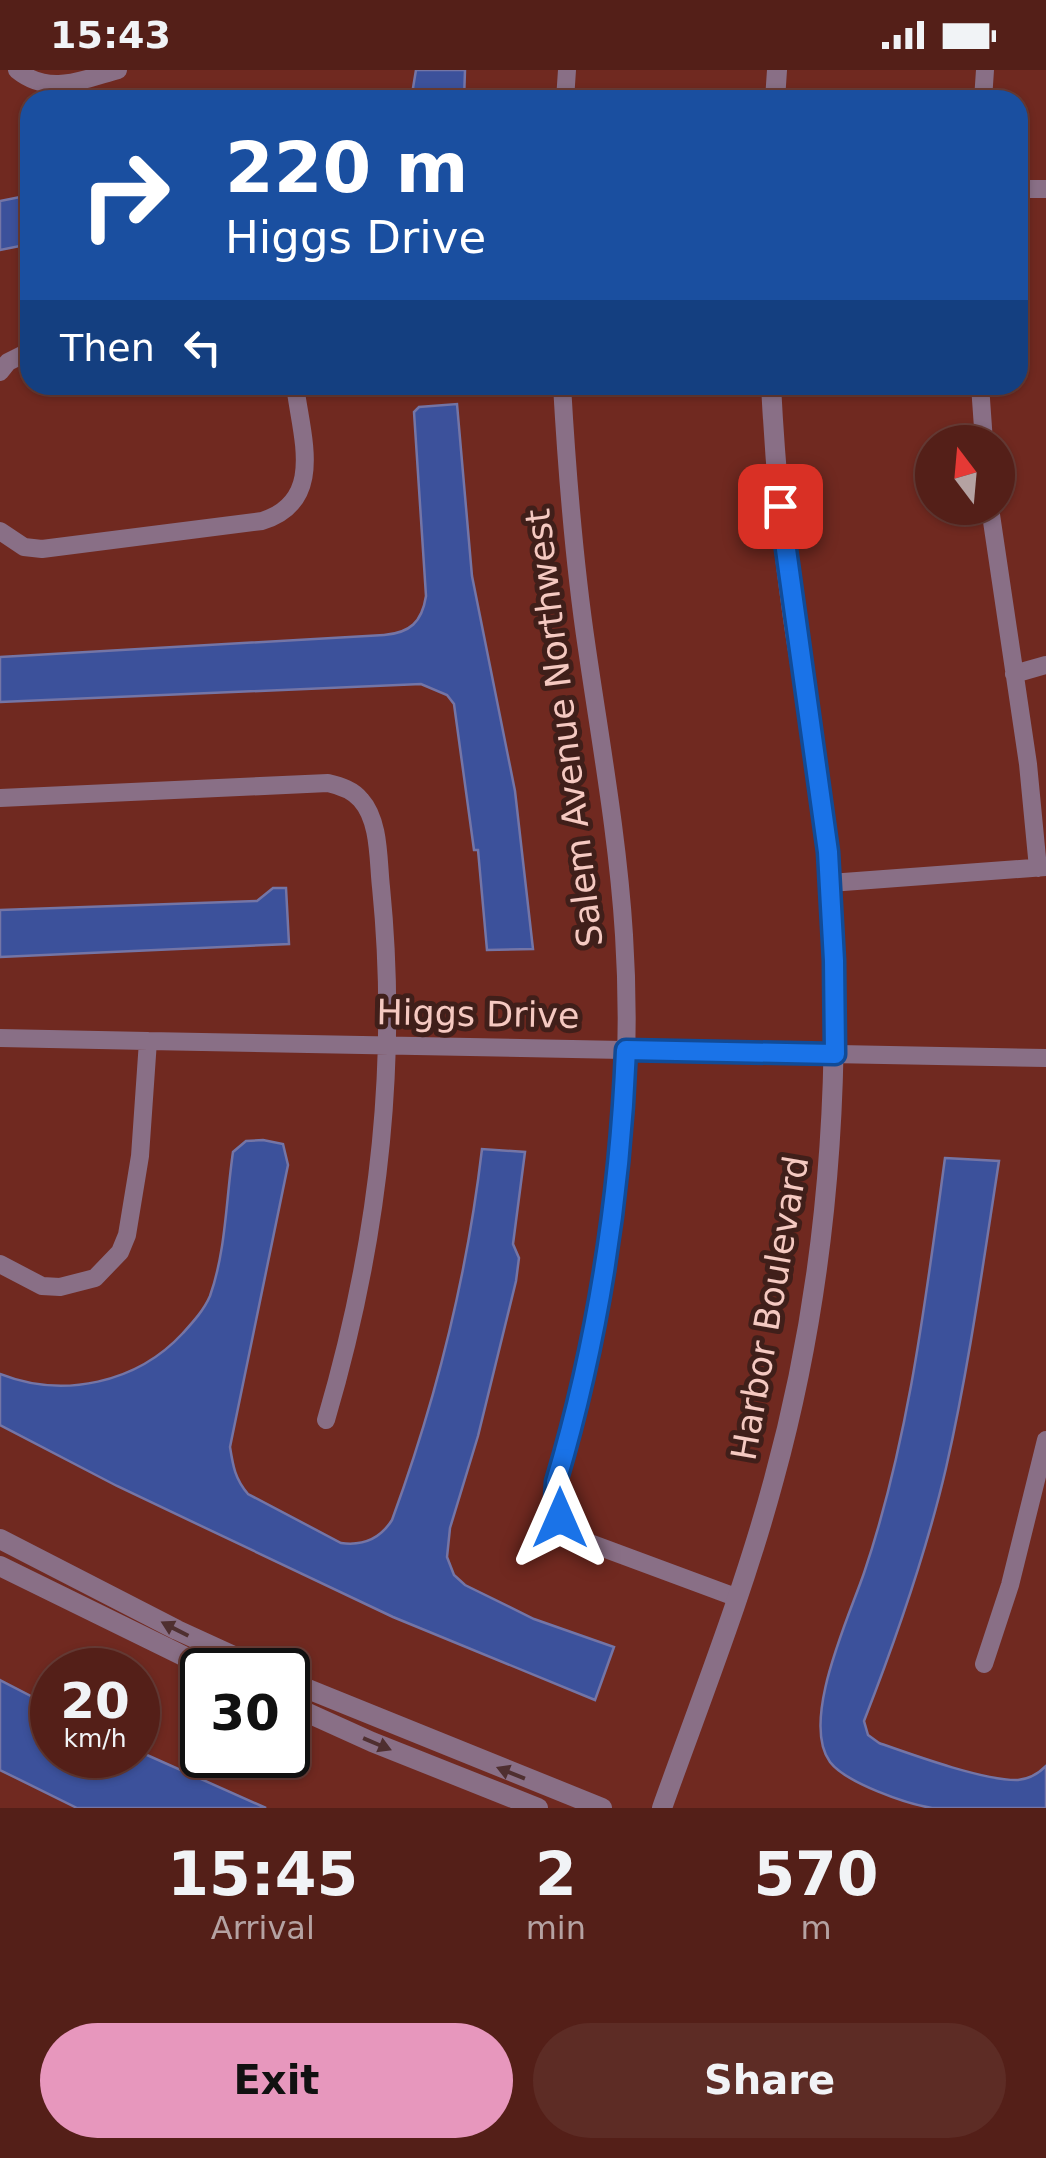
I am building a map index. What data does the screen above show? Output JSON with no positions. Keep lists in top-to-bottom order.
{
  "streets": {
    "street": ["Salem Avenue Northwest", "Higgs Drive", "Harbor Boulevard"]
  },
  "crossings": [
    ["Salem Avenue Northwest", "Higgs Drive"],
    ["Salem Avenue Northwest", "Harbor Boulevard"],
    ["Higgs Drive", "Harbor Boulevard"]
  ],
  "north": "top",
  "page": {
    "status": "15:43",
    "turn": ["220 m", "Higgs Drive"],
    "then": "Then",
    "speed": "20 km/h",
    "limit": "30",
    "eta": [
      "15:45",
      "Arrival",
      "2",
      "min",
      "570",
      "m"
    ],
    "buttons": ["Exit", "Share"]
  }
}
